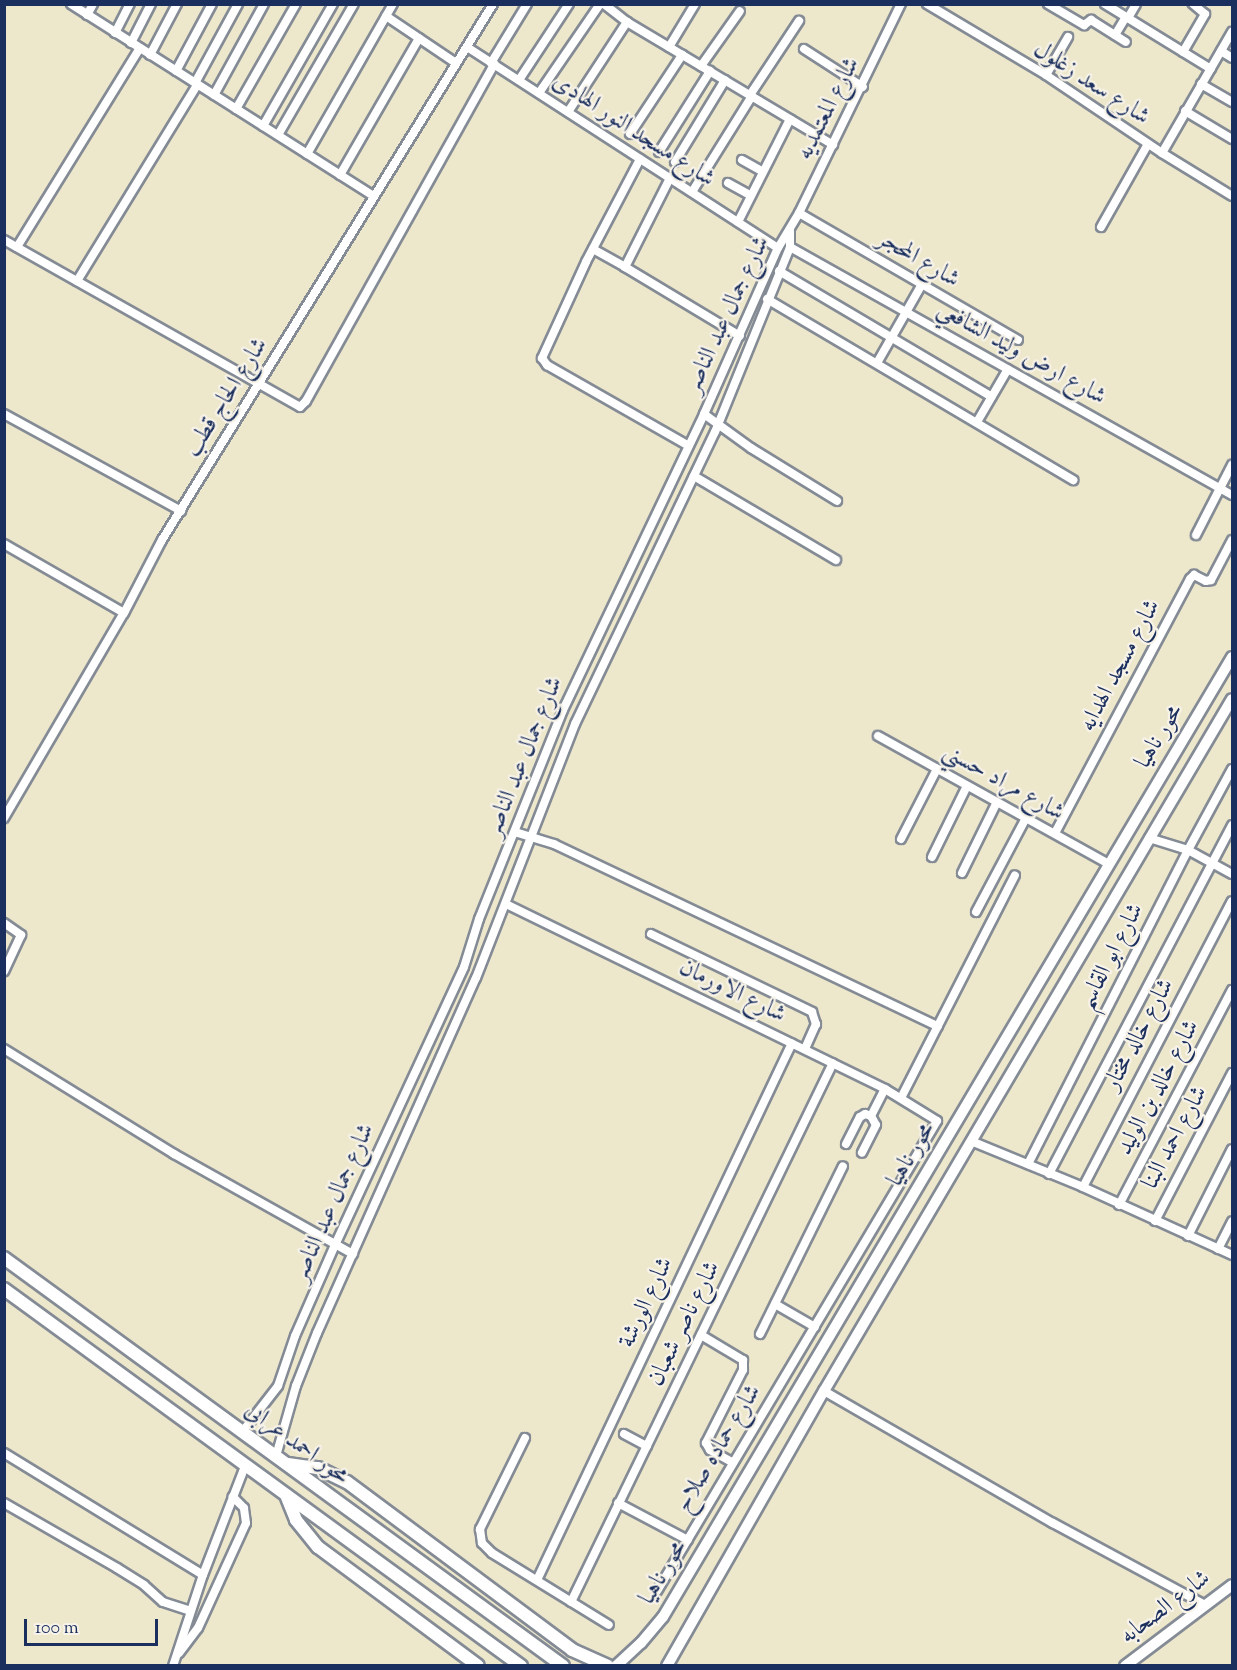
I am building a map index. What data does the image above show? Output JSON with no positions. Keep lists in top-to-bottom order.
{
  "streets": {
    "main road": ["محور ناهيا", "محور احمد عرابى", "شارع الصحابه"],
    "street": [
      "شارع سعد زغلول",
      "شارع المعتمديه",
      "شارع مسجد النور الهادى",
      "شارع المحجر",
      "شارع جمال عبد الناصر",
      "شارع ارض وليد الشافعي",
      "شارع الحاج قطب",
      "شارع مسجد الهدايه",
      "شارع مراد حسني",
      "شارع ابو القاسم",
      "شارع الاورمان",
      "شارع خالد مختار",
      "شارع خالد بن الوليد",
      "شارع احمد البنا",
      "شارع الورشة",
      "شارع ناصر شعبان",
      "شارع حماده صلاح"
    ]
  },
  "crossings": [
    ["شارع المعتمديه", "شارع المحجر"],
    ["شارع المعتمديه", "شارع جمال عبد الناصر"],
    ["شارع مسجد النور الهادى", "شارع جمال عبد الناصر"],
    ["شارع مسجد النور الهادى", "شارع الحاج قطب"],
    ["شارع جمال عبد الناصر", "شارع ارض وليد الشافعي"],
    ["شارع جمال عبد الناصر", "شارع الاورمان"],
    ["شارع جمال عبد الناصر", "محور احمد عرابى"],
    ["شارع مسجد الهدايه", "شارع مراد حسني"],
    ["محور ناهيا", "شارع مراد حسني"],
    ["شارع الاورمان", "شارع الورشة"],
    ["شارع الاورمان", "شارع ناصر شعبان"],
    ["شارع الاورمان", "شارع حماده صلاح"]
  ],
  "scale_bar": "100 m"
}
